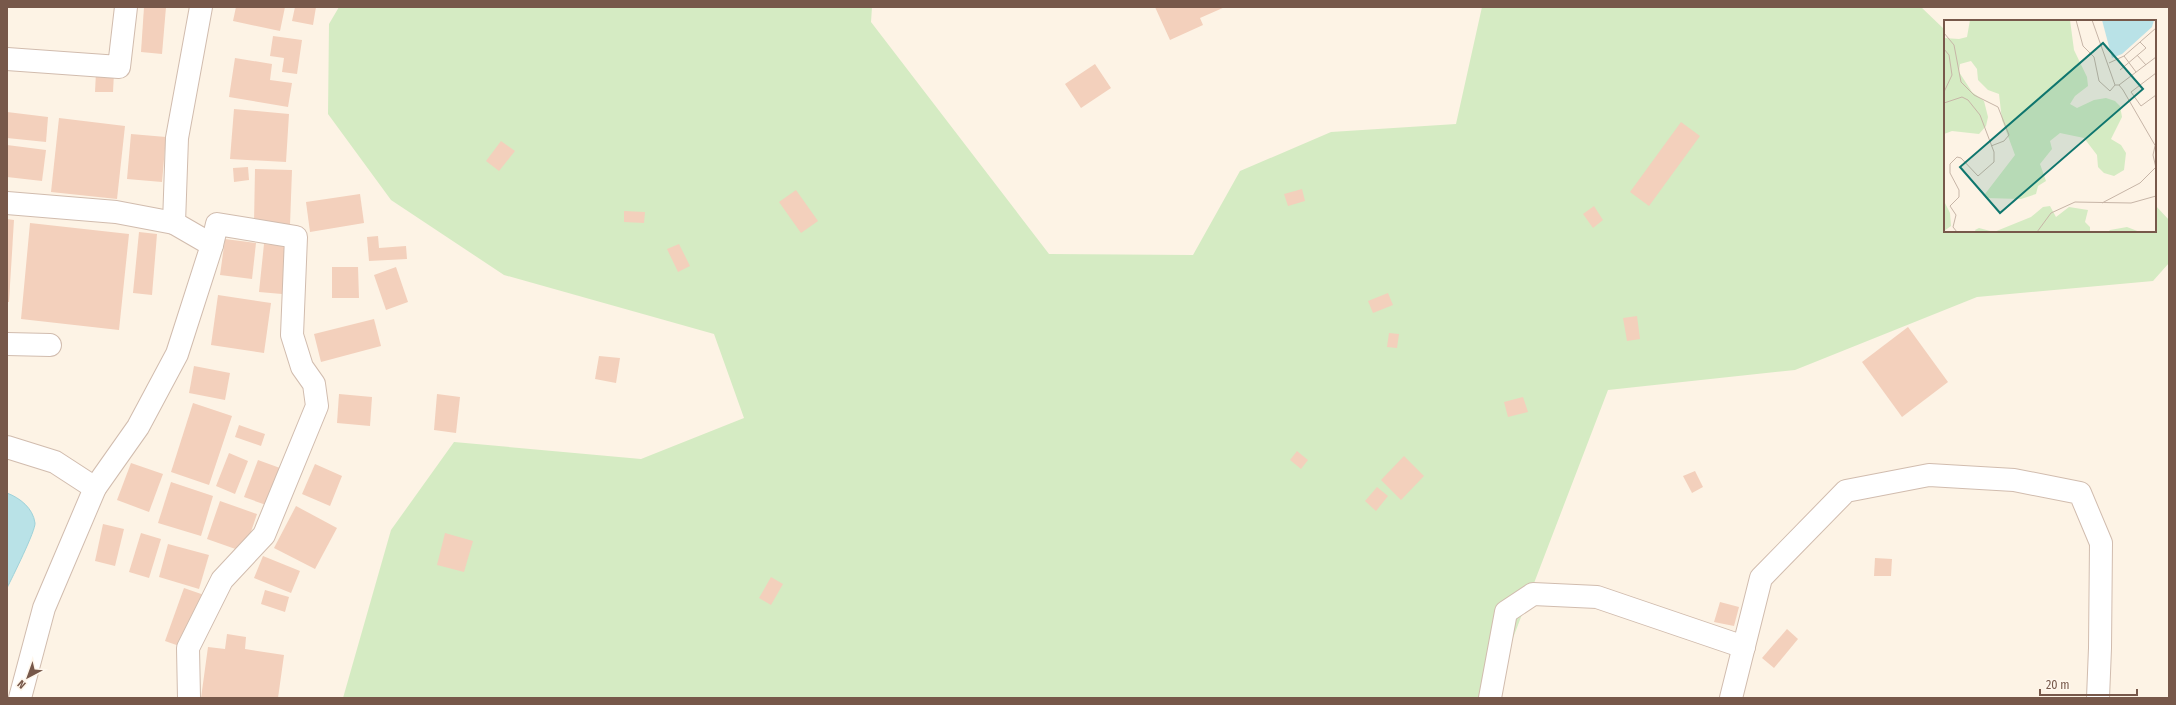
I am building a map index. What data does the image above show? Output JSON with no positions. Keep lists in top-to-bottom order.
{
  "scale_bar": "20 m",
  "north": "bottom left"
}
